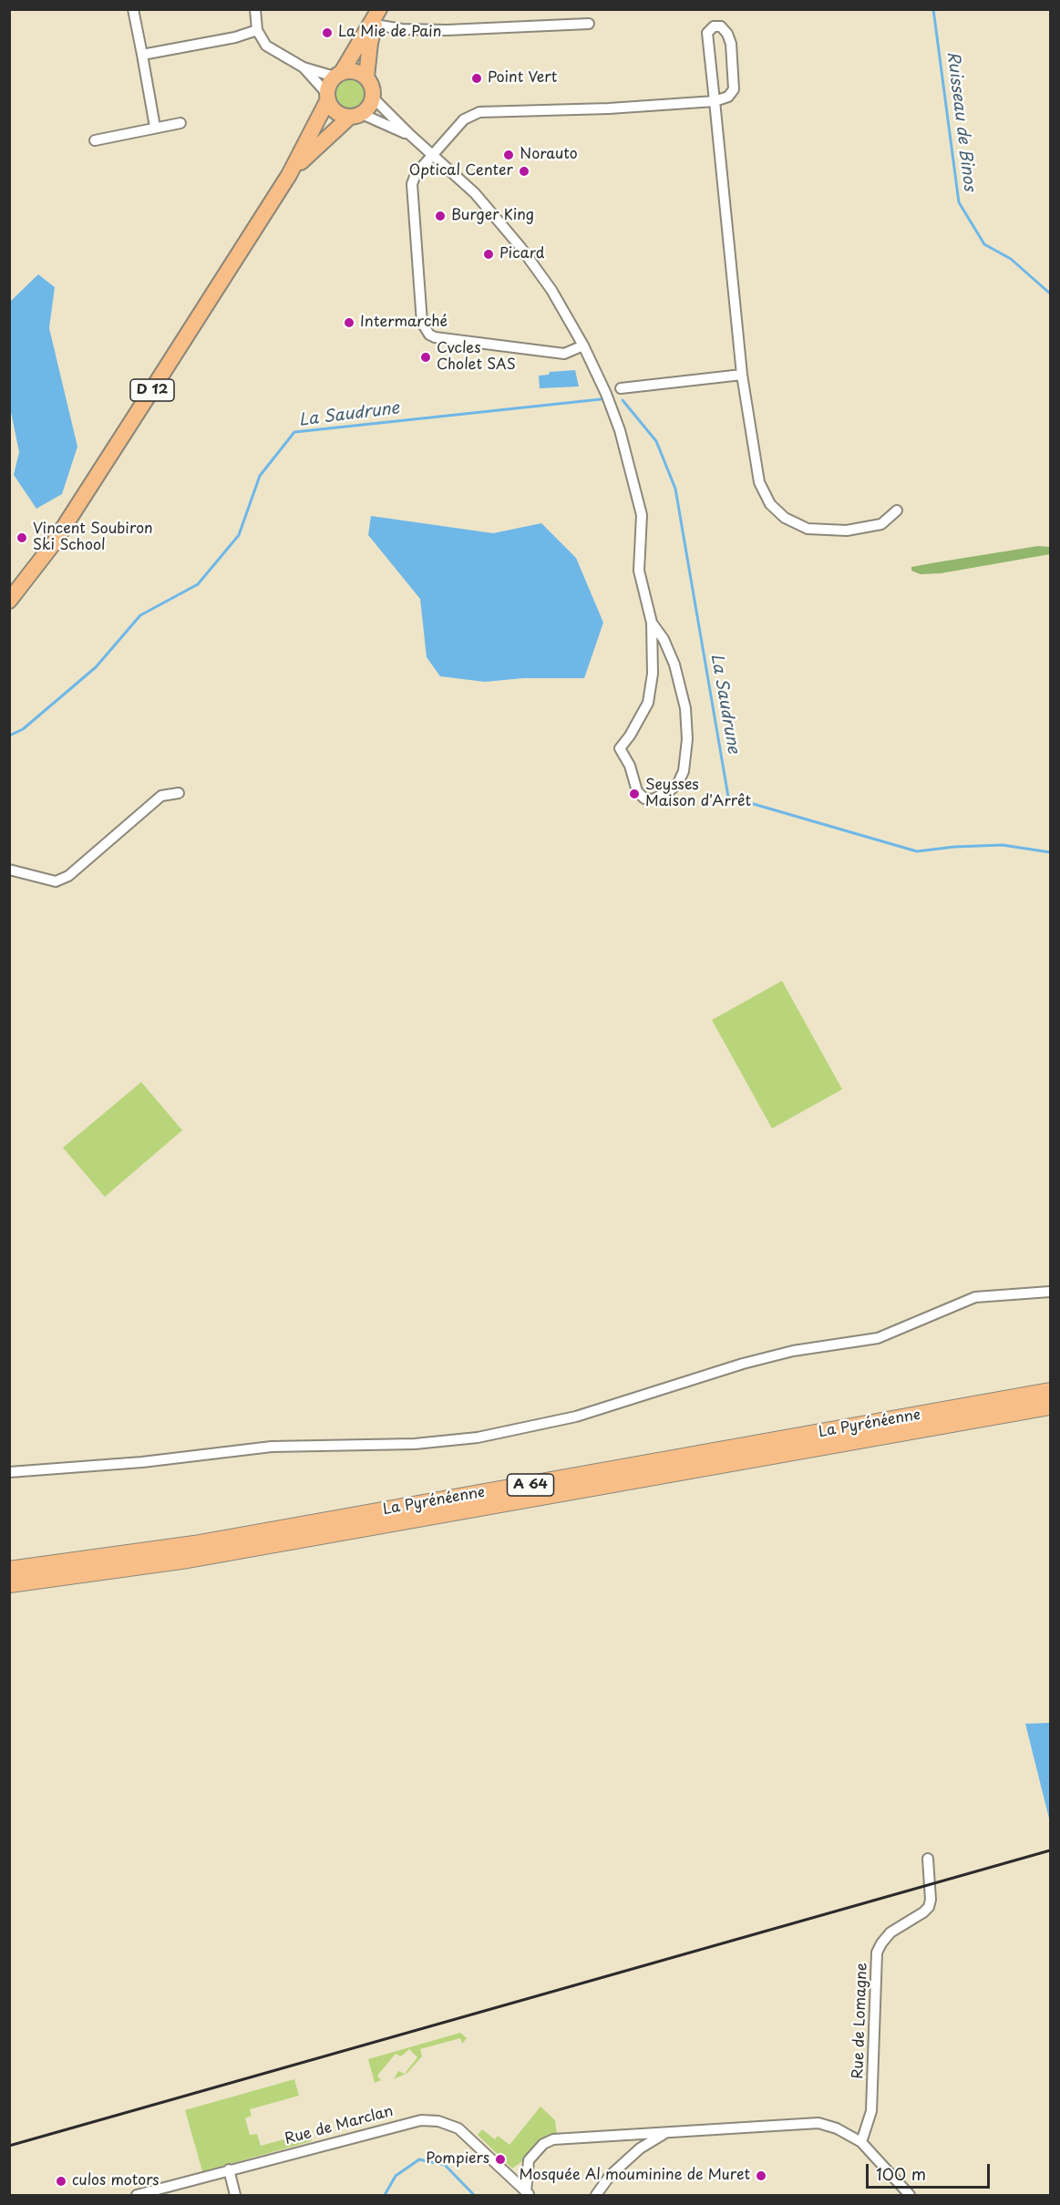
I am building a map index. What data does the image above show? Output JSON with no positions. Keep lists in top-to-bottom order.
{
  "streets": {
    "highway": ["La Pyrénéenne", "A 64"],
    "main road": ["D 12"],
    "street": ["Rue de Lomagne", "Rue de Marclan"]
  },
  "crossings": [
    ["Rue de Lomagne", "Rue de Marclan"]
  ],
  "water": ["Ruisseau de Binos", "La Saudrune"],
  "places": [
    "La Mie de Pain",
    "Point Vert",
    "Norauto",
    "Optical Center",
    "Burger King",
    "Picard",
    "Intermarché",
    "Cvcles Cholet SAS",
    "Vincent Soubiron Ski School",
    "Seysses Maison d'Arrêt",
    "Pompiers",
    "Mosquée Al mouminine de Muret",
    "culos motors"
  ],
  "scale_bar": "100 m"
}
